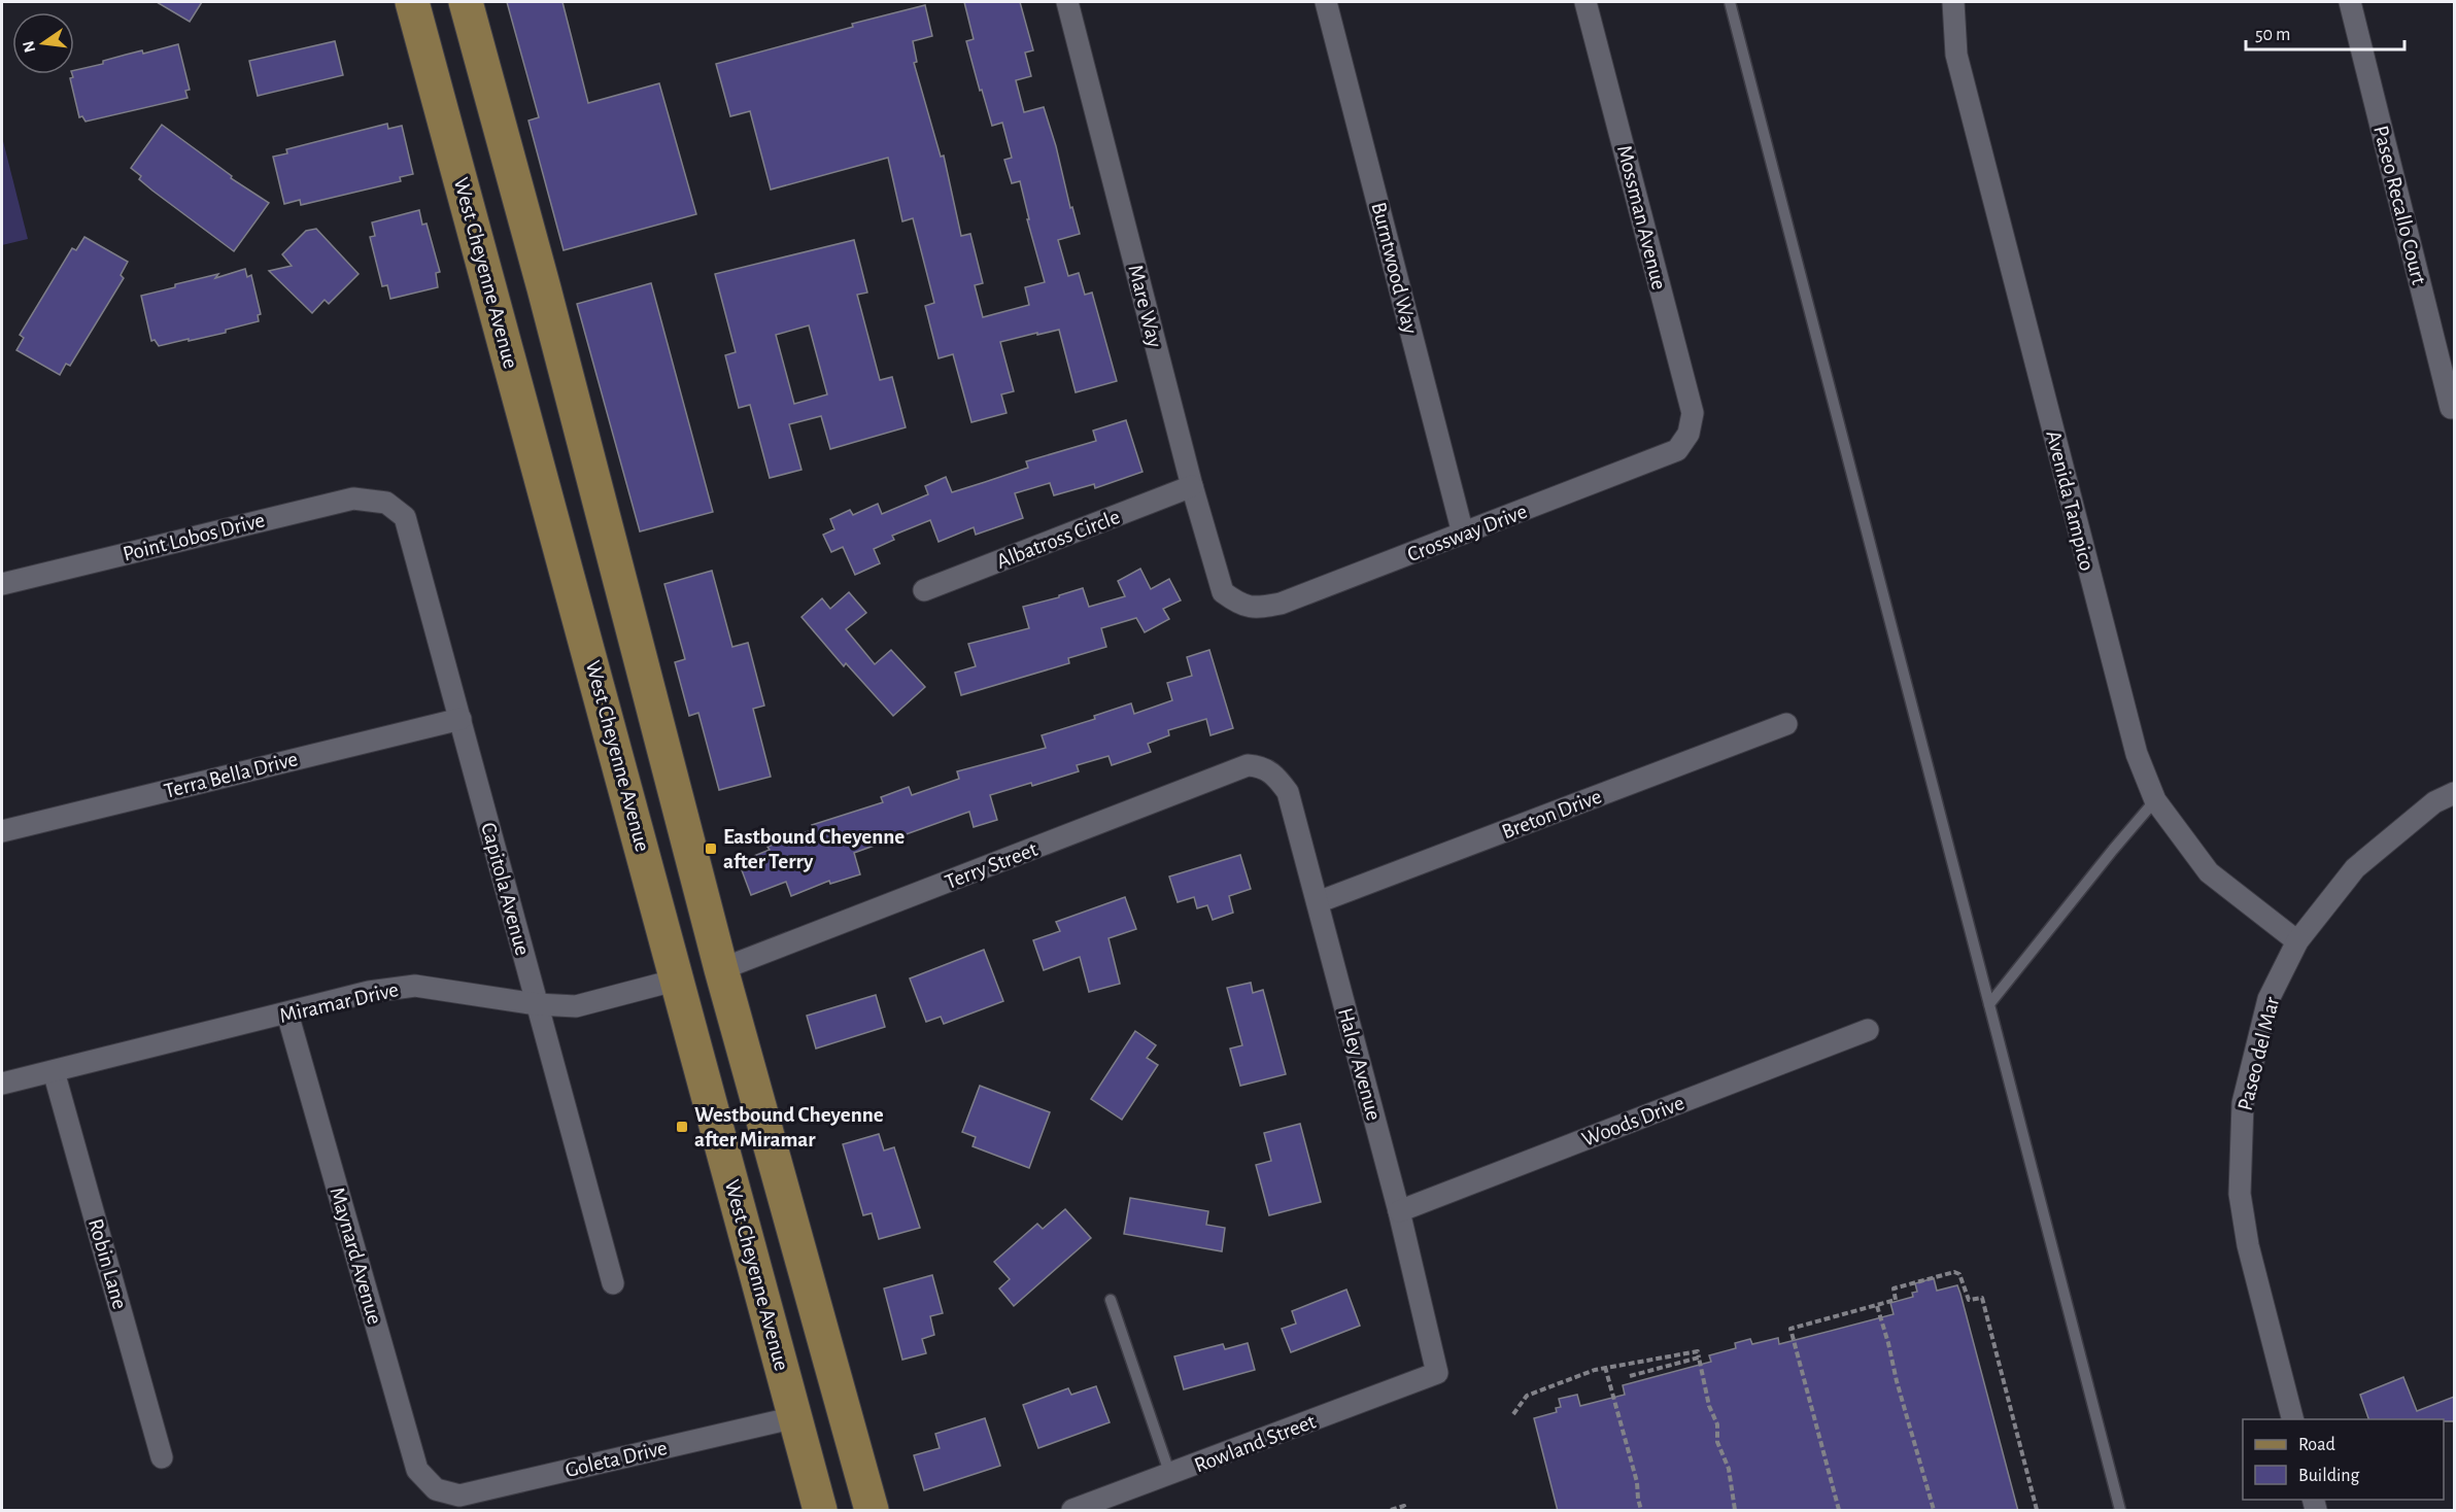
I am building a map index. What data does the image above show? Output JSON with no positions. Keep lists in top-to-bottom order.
{
  "streets": {
    "main road": ["West Cheyenne Avenue"],
    "street": [
      "Paseo Recallo Court",
      "Mossman Avenue",
      "Burntwood Way",
      "Mare Way",
      "Avenida Tampico",
      "Crossway Drive",
      "Point Lobos Drive",
      "Albatross Circle",
      "Terra Bella Drive",
      "Breton Drive",
      "Terry Street",
      "Capitola Avenue",
      "Miramar Drive",
      "Paseo del Mar",
      "Haley Avenue",
      "Woods Drive",
      "Maynard Avenue",
      "Robin Lane",
      "Rowland Street",
      "Goleta Drive"
    ]
  },
  "crossings": [
    ["Mossman Avenue", "Crossway Drive"],
    ["Burntwood Way", "Crossway Drive"],
    ["West Cheyenne Avenue", "Miramar Drive"],
    ["West Cheyenne Avenue", "Goleta Drive"],
    ["Mare Way", "Crossway Drive"],
    ["Mare Way", "Albatross Circle"],
    ["Avenida Tampico", "Paseo del Mar"],
    ["Point Lobos Drive", "Capitola Avenue"],
    ["Terra Bella Drive", "Capitola Avenue"],
    ["Breton Drive", "Haley Avenue"],
    ["Terry Street", "Haley Avenue"],
    ["Capitola Avenue", "Miramar Drive"],
    ["Miramar Drive", "Maynard Avenue"],
    ["Miramar Drive", "Robin Lane"],
    ["Haley Avenue", "Woods Drive"],
    ["Haley Avenue", "Rowland Street"],
    ["Maynard Avenue", "Goleta Drive"]
  ],
  "places": {
    "transit": ["Eastbound Cheyenne after Terry", "Westbound Cheyenne after Miramar"]
  },
  "legend": ["Road", "Building"],
  "scale_bar": "50 m",
  "north": "left"
}
